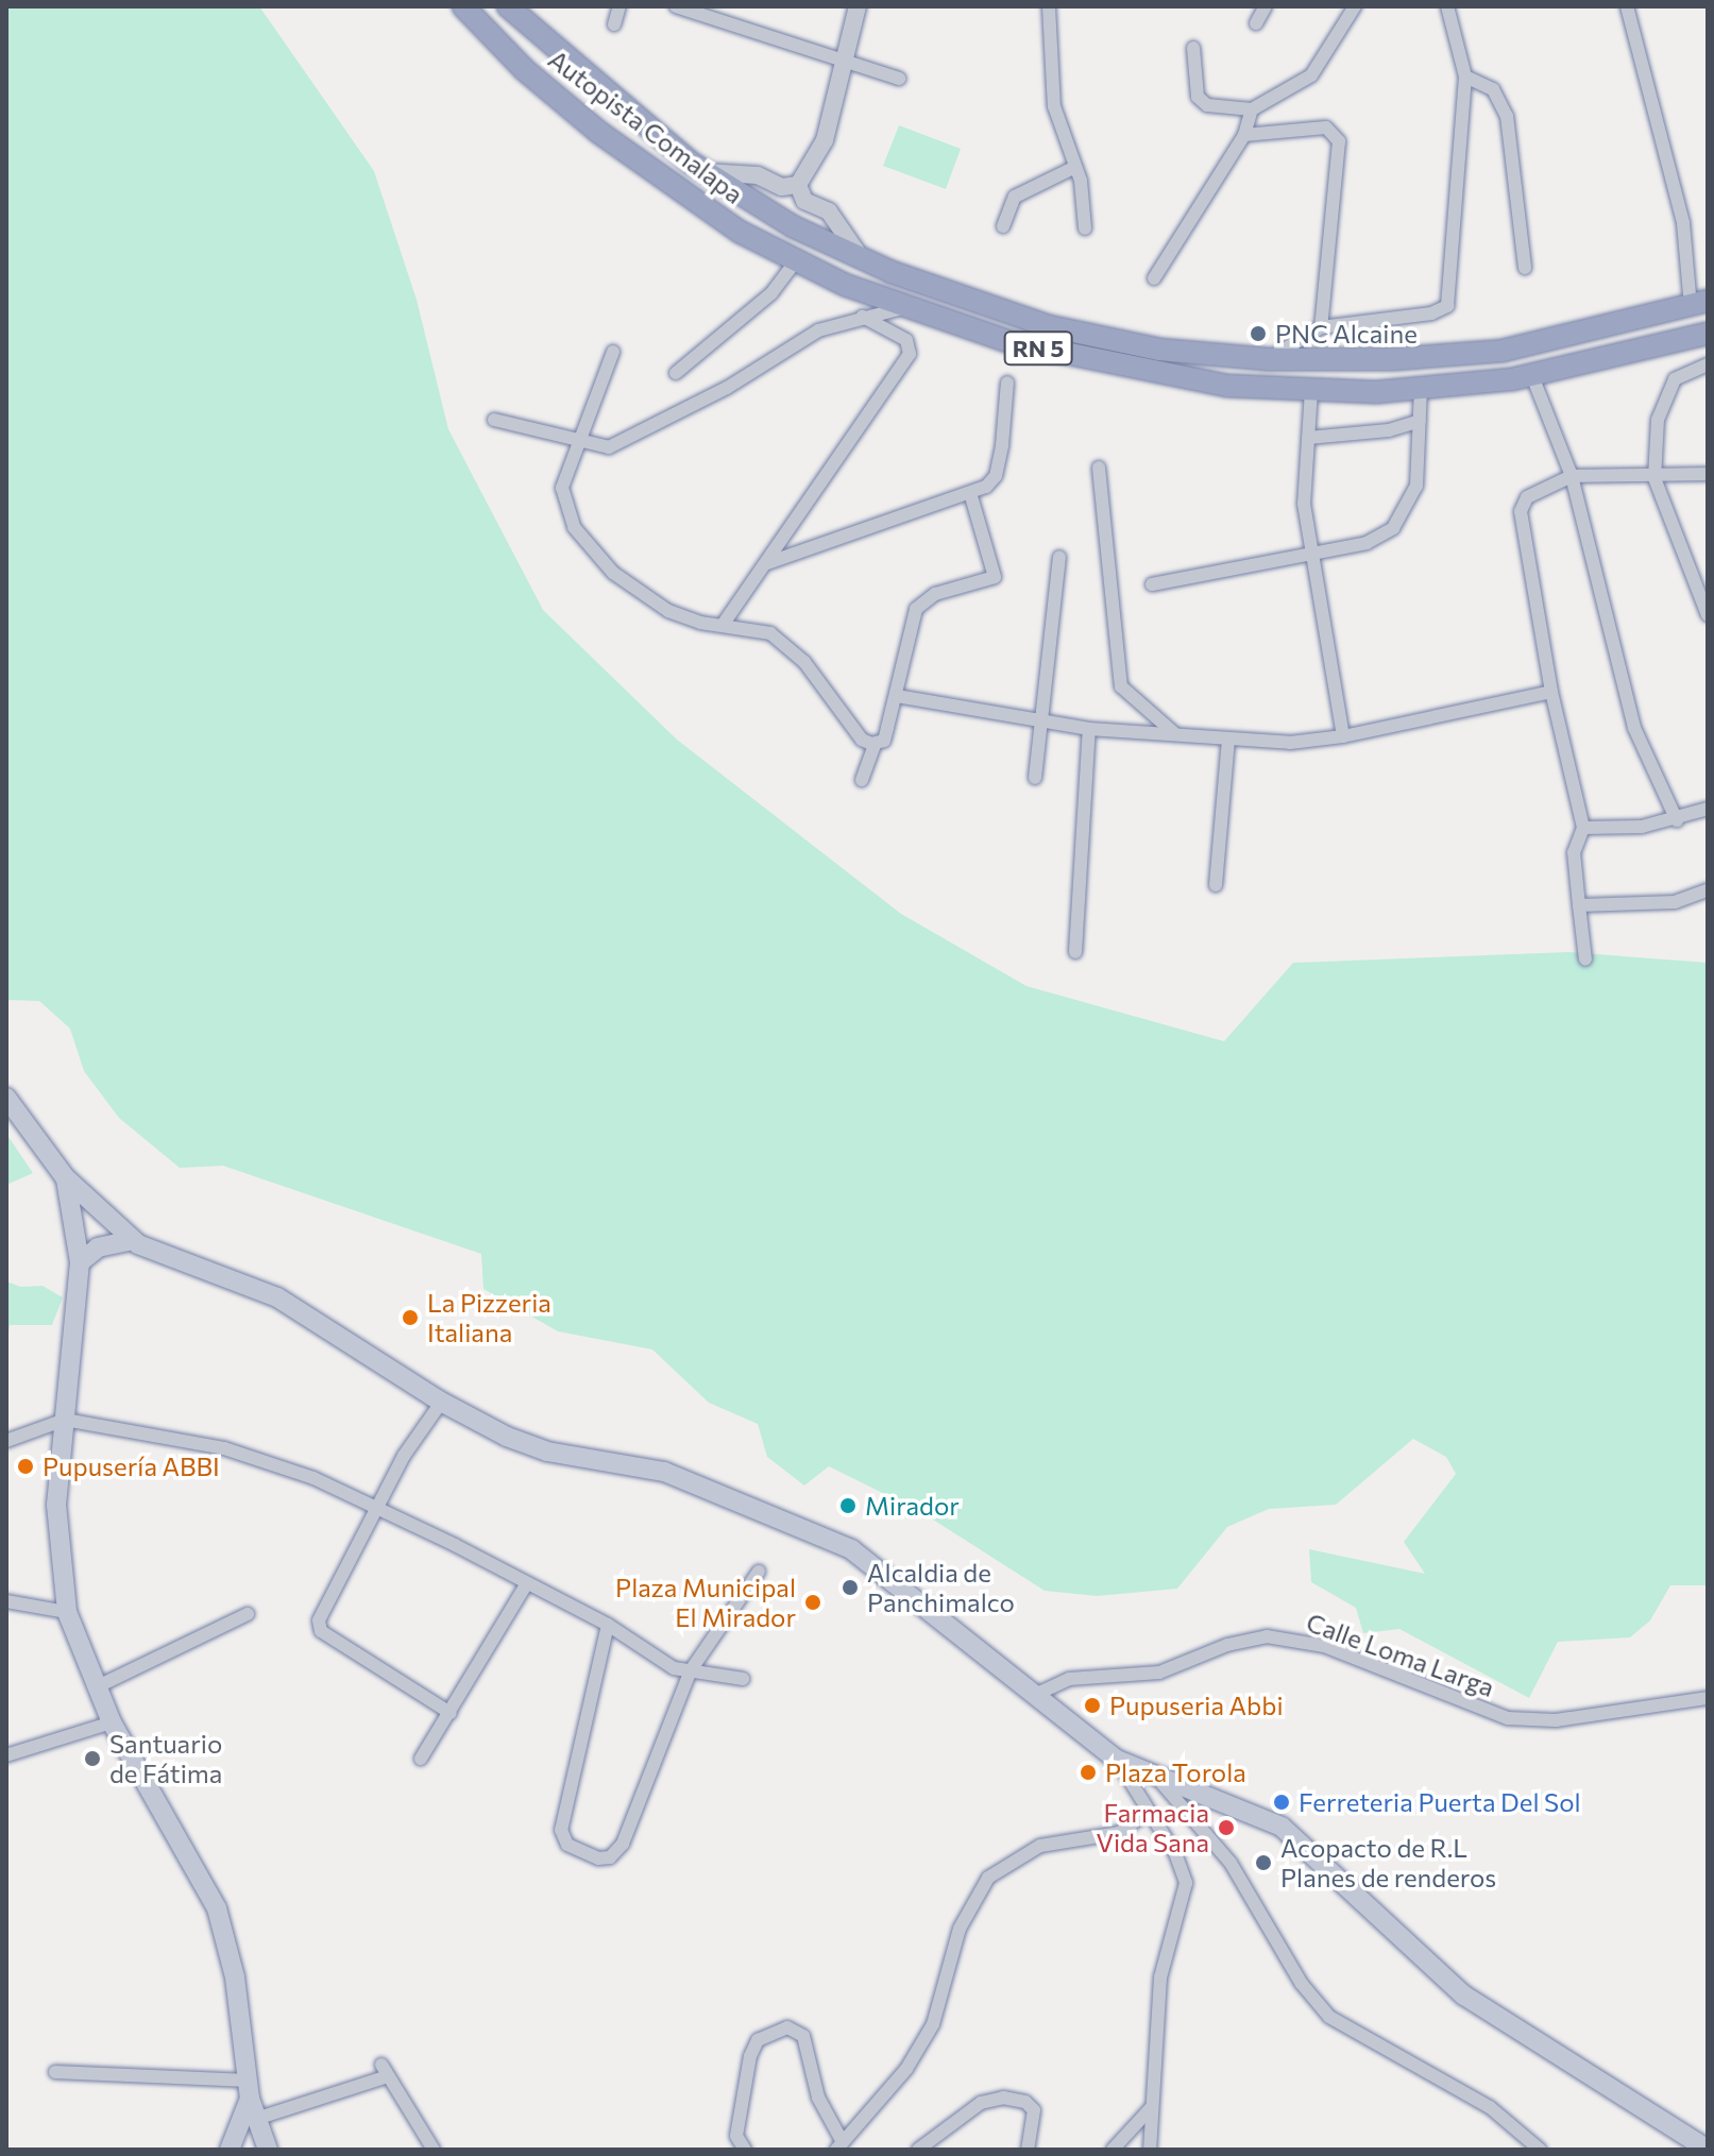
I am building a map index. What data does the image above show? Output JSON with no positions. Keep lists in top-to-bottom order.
{
  "streets": {
    "highway": ["Autopista Comalapa", "RN 5"],
    "street": ["Calle Loma Larga"]
  },
  "places": [
    "PNC Alcaine",
    "La Pizzeria Italiana",
    "Pupusería ABBI",
    "Mirador",
    "Alcaldia de Panchimalco",
    "Plaza Municipal El Mirador",
    "Pupuseria Abbi",
    "Santuario de Fátima",
    "Plaza Torola",
    "Ferreteria Puerta Del Sol",
    "Farmacia Vida Sana",
    "Acopacto de R.L Planes de renderos"
  ]
}
